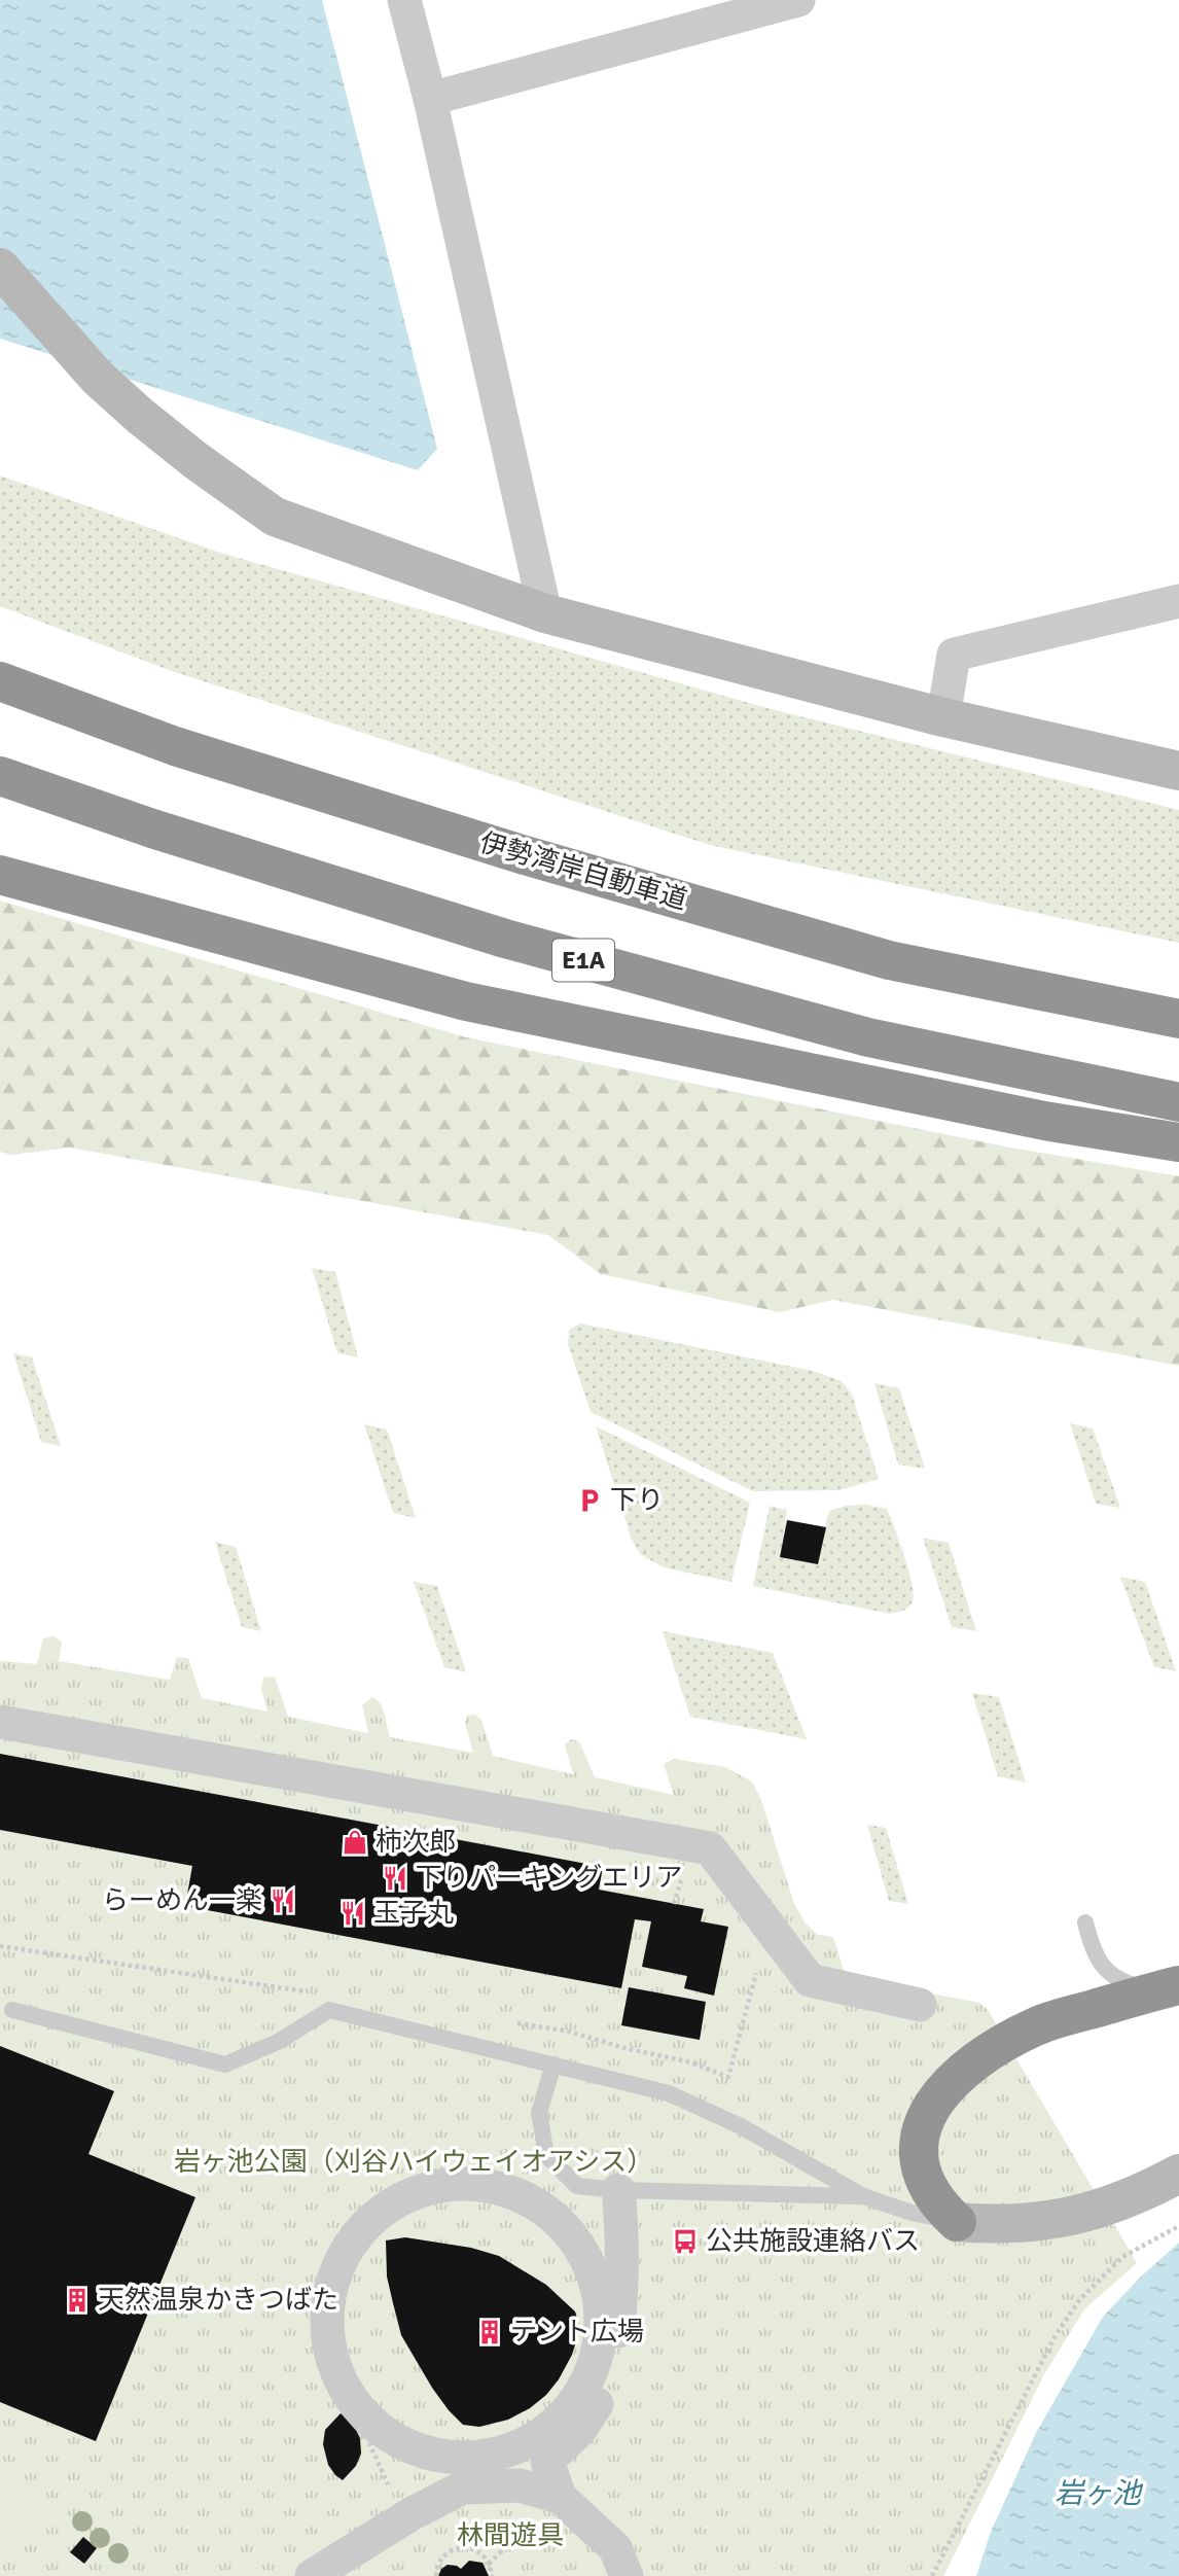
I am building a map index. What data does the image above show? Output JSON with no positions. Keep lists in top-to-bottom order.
{
  "streets": {
    "highway": ["伊勢湾岸自動車道", "E1A"]
  },
  "water": ["岩ヶ池"],
  "parks": ["岩ヶ池公園（刈谷ハイウェイオアシス）", "林間遊具"],
  "places": {
    "parking": ["下り"],
    "shop": ["柿次郎"],
    "restaurant": ["下りパーキングエリア", "らーめん一楽", "玉子丸"],
    "bus stop": ["公共施設連絡バス"],
    "building": ["天然温泉かきつばた", "テント広場"]
  }
}
